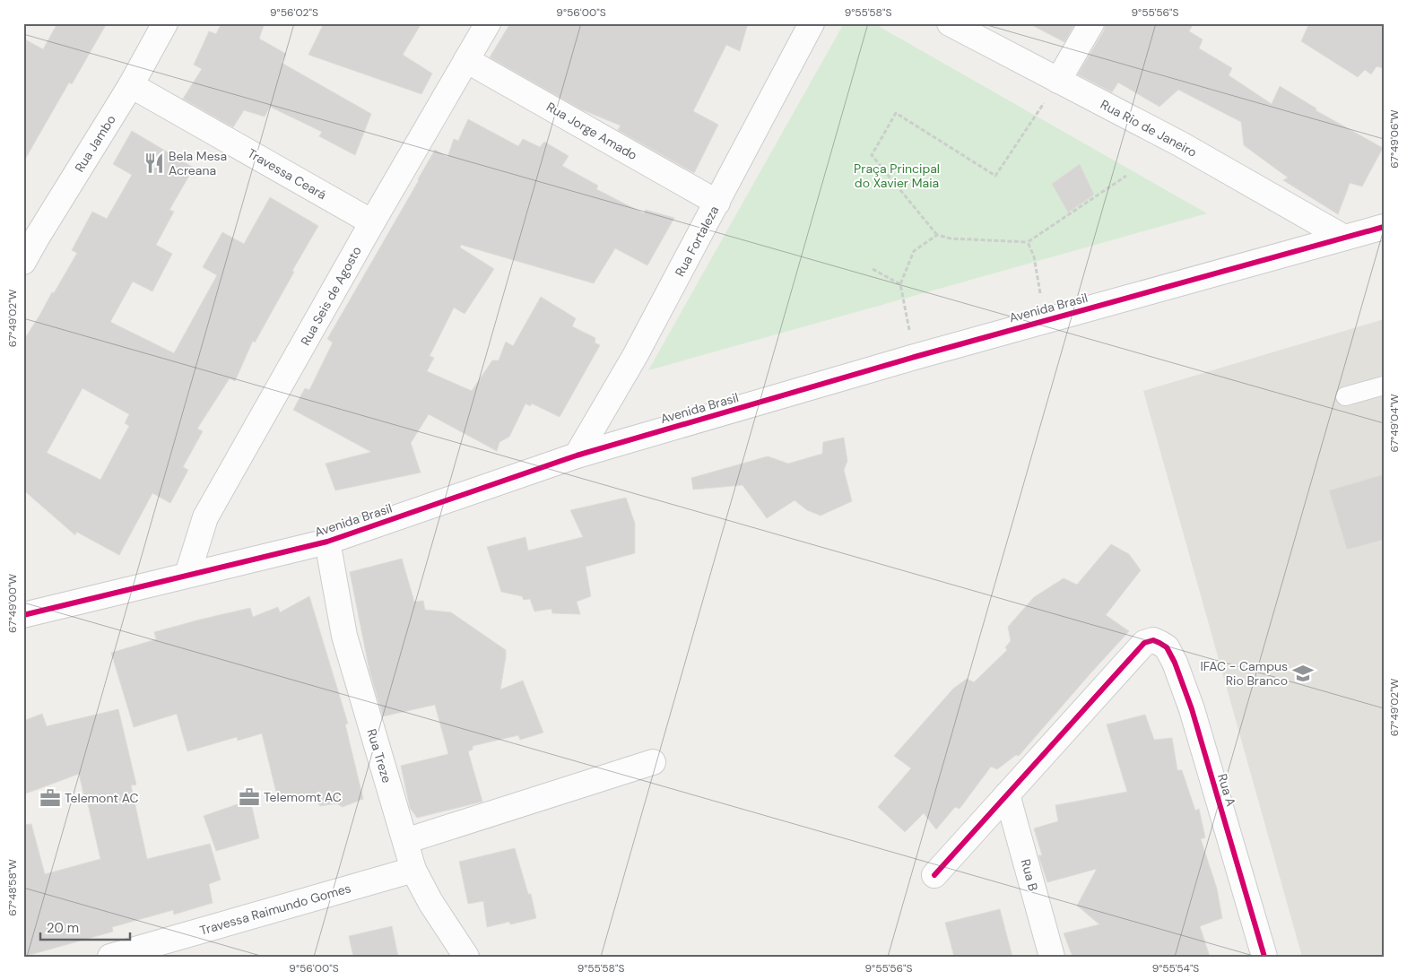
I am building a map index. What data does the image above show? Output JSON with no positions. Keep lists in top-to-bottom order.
{
  "streets": {
    "street": [
      "Rua Rio de Janeiro",
      "Rua Jorge Amado",
      "Rua Jambo",
      "Travessa Ceará",
      "Rua Fortaleza",
      "Rua Seis de Agosto",
      "Avenida Brasil",
      "Rua Treze",
      "Rua A",
      "Rua B",
      "Travessa Raimundo Gomes"
    ]
  },
  "crossings": [
    ["Rua Rio de Janeiro", "Avenida Brasil"],
    ["Rua Jorge Amado", "Rua Fortaleza"],
    ["Rua Jorge Amado", "Rua Seis de Agosto"],
    ["Rua Jambo", "Travessa Ceará"],
    ["Travessa Ceará", "Rua Seis de Agosto"],
    ["Rua Fortaleza", "Avenida Brasil"],
    ["Rua Seis de Agosto", "Avenida Brasil"],
    ["Avenida Brasil", "Rua Treze"],
    ["Rua Treze", "Travessa Raimundo Gomes"],
    ["Rua A", "Rua B"]
  ],
  "parks": ["Praça Principal do Xavier Maia"],
  "places": {
    "restaurant": ["Bela Mesa Acreana"],
    "school or university": ["IFAC - Campus Rio Branco"],
    "office": ["Telemomt AC", "Telemont AC"]
  },
  "scale_bar": "20 m",
  "coordinates": [
    "9°56'02\"S",
    "9°56'00\"S",
    "9°55'58\"S",
    "9°55'56\"S",
    "67°49'06\"W",
    "67°49'02\"W",
    "67°49'04\"W",
    "67°49'00\"W",
    "67°48'58\"W",
    "9°55'54\"S"
  ]
}
